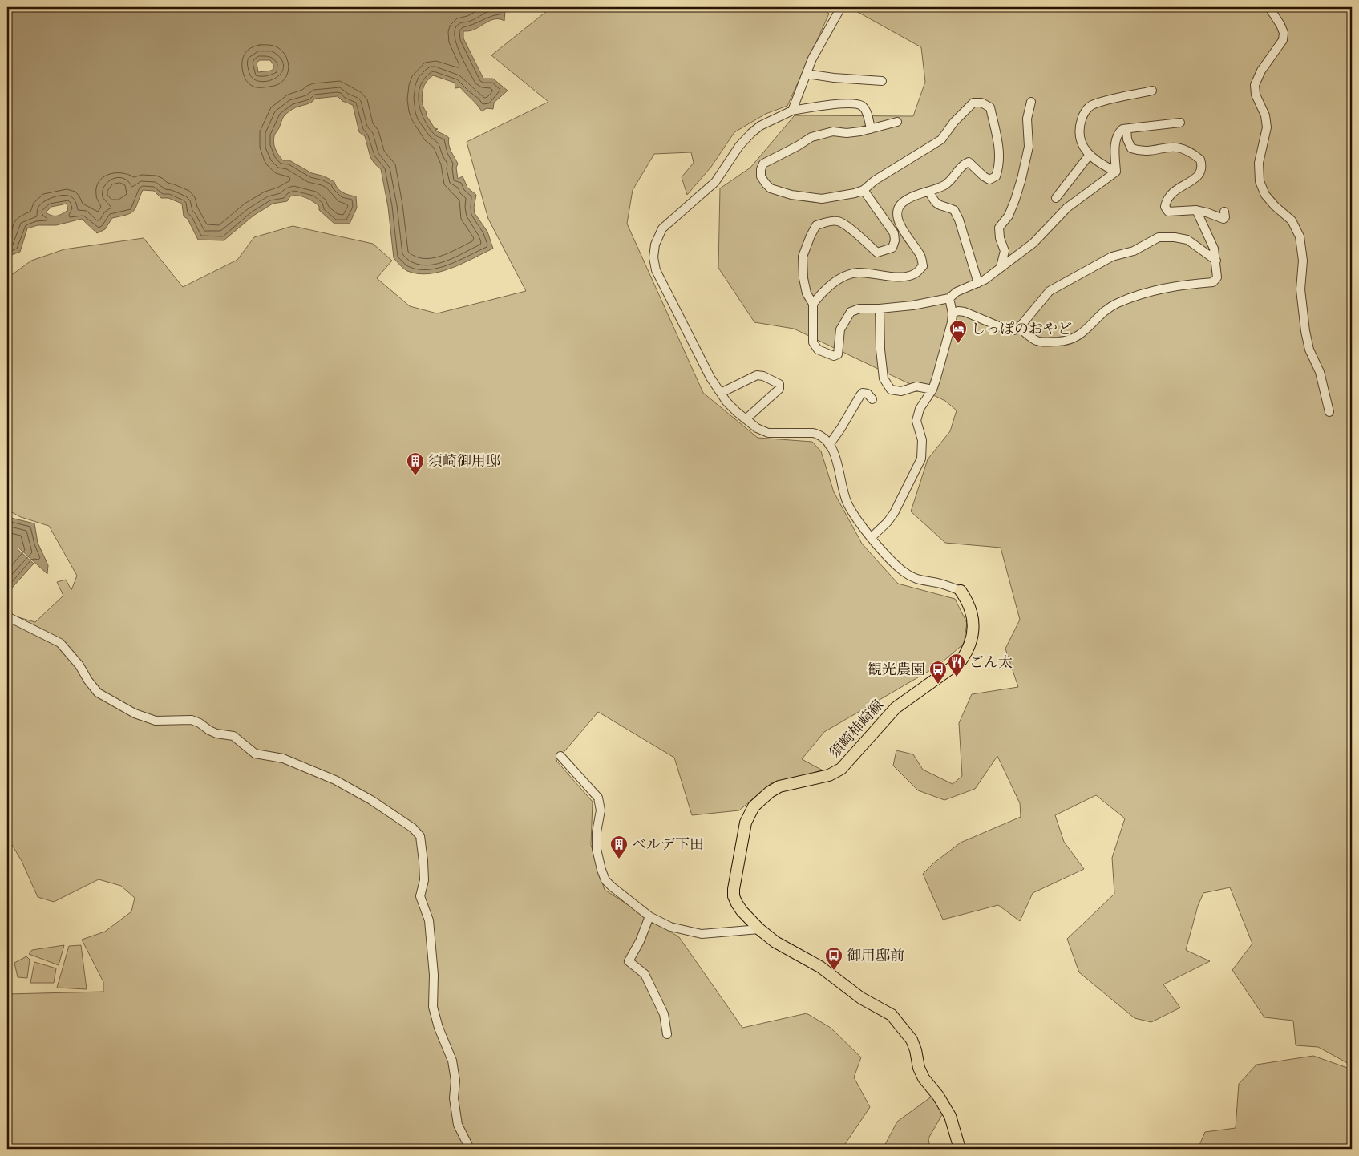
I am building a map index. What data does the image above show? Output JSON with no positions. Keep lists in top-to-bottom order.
{
  "streets": {
    "main road": ["須崎柿崎線"]
  },
  "places": {
    "hotel": ["しっぽのおやど"],
    "building": ["須崎御用邸", "ベルデ下田"],
    "restaurant": ["ごん太"],
    "bus stop": ["観光農園", "御用邸前"]
  }
}
